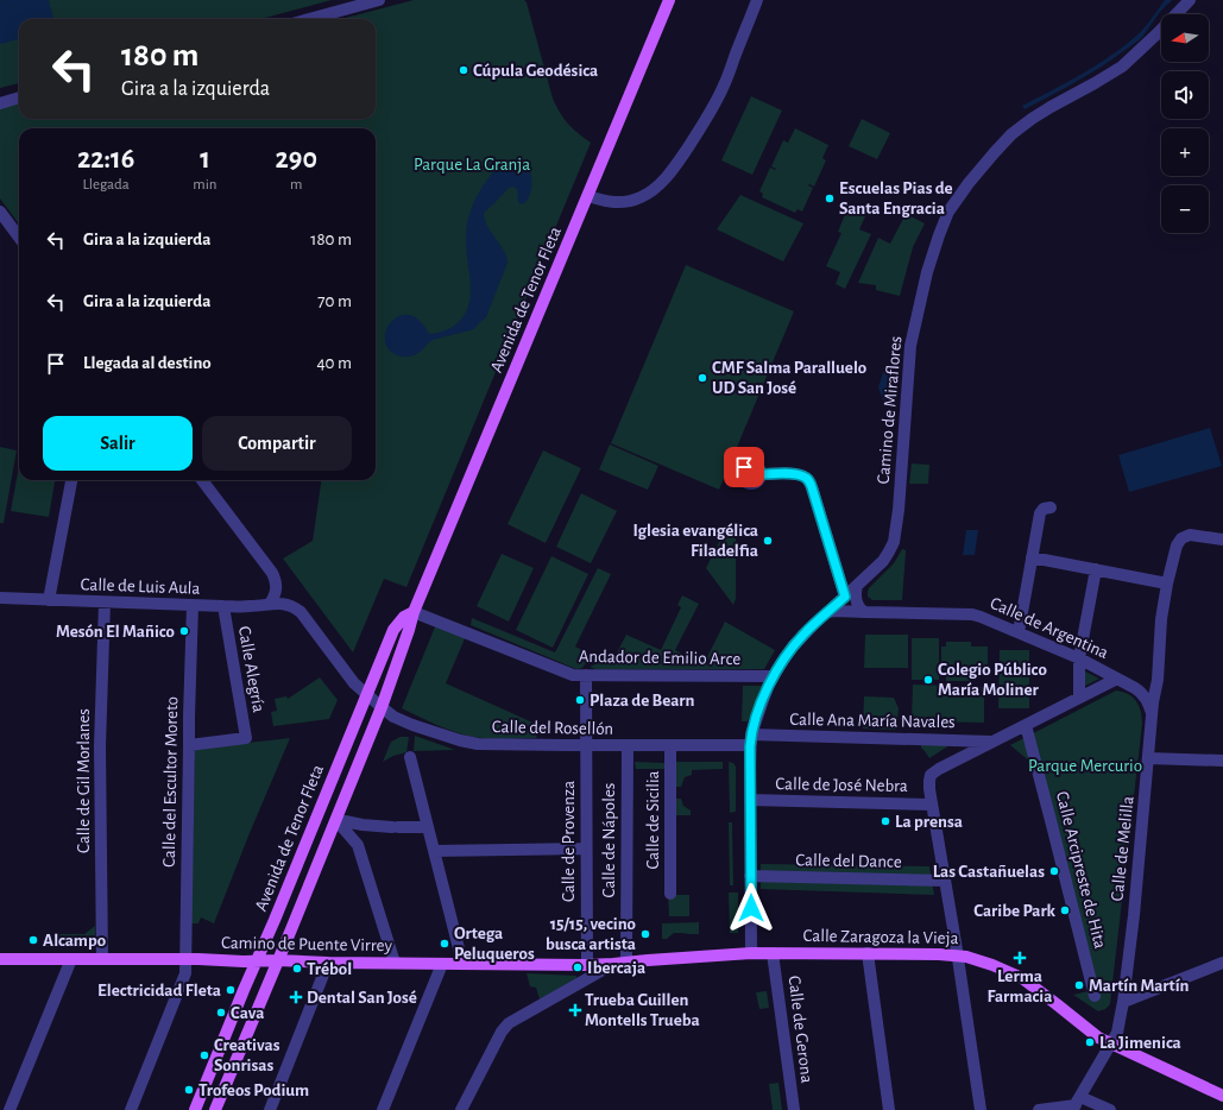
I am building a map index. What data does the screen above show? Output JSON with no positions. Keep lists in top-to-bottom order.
{
  "streets": {
    "main road": ["Avenida de Tenor Fleta", "Calle Zaragoza la Vieja", "Camino de Puente Virrey"],
    "street": [
      "Camino de Miraflores",
      "Calle de Luis Aula",
      "Calle de Argentina",
      "Andador de Emilio Arce",
      "Calle Alegría",
      "Calle Ana María Navales",
      "Calle del Rosellón",
      "Calle de Gil Morlanes",
      "Calle del Escultor Moreto",
      "Calle de José Nebra",
      "Calle de Sicilia",
      "Calle de Nápoles",
      "Calle de Provenza",
      "Calle de Melilla",
      "Calle del Dance",
      "Calle Arcipreste de Hita",
      "Calle de Gerona"
    ]
  },
  "crossings": [
    ["Avenida de Tenor Fleta", "Andador de Emilio Arce"],
    ["Avenida de Tenor Fleta", "Calle del Rosellón"],
    ["Avenida de Tenor Fleta", "Camino de Puente Virrey"],
    ["Camino de Miraflores", "Calle de Argentina"],
    ["Camino de Miraflores", "Andador de Emilio Arce"],
    ["Camino de Miraflores", "Calle Ana María Navales"],
    ["Camino de Miraflores", "Calle del Rosellón"],
    ["Camino de Miraflores", "Calle de José Nebra"],
    ["Camino de Miraflores", "Calle del Dance"],
    ["Camino de Miraflores", "Calle Zaragoza la Vieja"],
    ["Calle de Luis Aula", "Calle Alegría"],
    ["Calle de Luis Aula", "Calle del Rosellón"],
    ["Calle de Luis Aula", "Calle de Gil Morlanes"],
    ["Calle de Luis Aula", "Calle del Escultor Moreto"],
    ["Calle de Argentina", "Calle de Melilla"],
    ["Andador de Emilio Arce", "Calle de Provenza"],
    ["Calle Alegría", "Calle del Escultor Moreto"],
    ["Calle Ana María Navales", "Calle del Rosellón"],
    ["Calle del Rosellón", "Calle de Sicilia"],
    ["Calle del Rosellón", "Calle de Nápoles"],
    ["Calle del Rosellón", "Calle de Provenza"],
    ["Calle de Gil Morlanes", "Camino de Puente Virrey"],
    ["Calle del Escultor Moreto", "Camino de Puente Virrey"],
    ["Calle de Nápoles", "Calle Zaragoza la Vieja"],
    ["Calle de Nápoles", "Camino de Puente Virrey"],
    ["Calle de Provenza", "Camino de Puente Virrey"],
    ["Calle de Melilla", "Calle Zaragoza la Vieja"],
    ["Calle Zaragoza la Vieja", "Camino de Puente Virrey"],
    ["Calle Zaragoza la Vieja", "Calle de Gerona"]
  ],
  "parks": ["Parque La Granja", "Parque Mercurio"],
  "places": {
    "other": [
      "Cúpula Geodésica",
      "Escuelas Pias de Santa Engracia",
      "CMF Salma Paralluelo UD San José",
      "Iglesia evangélica Filadelfia",
      "Mesón El Mañico",
      "Colegio Público María Moliner",
      "Plaza de Bearn",
      "La prensa",
      "Las Castañuelas",
      "Caribe Park",
      "15/15, vecino busca artista",
      "Alcampo",
      "Ortega Peluqueros",
      "Ibercaja",
      "Trébol",
      "Martín Martín",
      "Electricidad Fleta",
      "Cava",
      "La Jimenica",
      "Creativas Sonrisas",
      "Trofeos Podium"
    ],
    "health": ["Lerma Farmacia", "Dental San José", "Trueba Guillen Montells Trueba"]
  },
  "north": "left",
  "page": {
    "map_buttons": ["+", "−"],
    "turn": ["180 m", "Gira a la izquierda"],
    "eta": [
      "22:16",
      "Llegada",
      "1",
      "min",
      "290",
      "m"
    ],
    "list": [
      {
        "name": "Gira a la izquierda",
        "value": "180 m"
      },
      {
        "name": "Gira a la izquierda",
        "value": "70 m"
      },
      {
        "name": "Llegada al destino",
        "value": "40 m"
      }
    ],
    "buttons": ["Salir", "Compartir"]
  }
}
